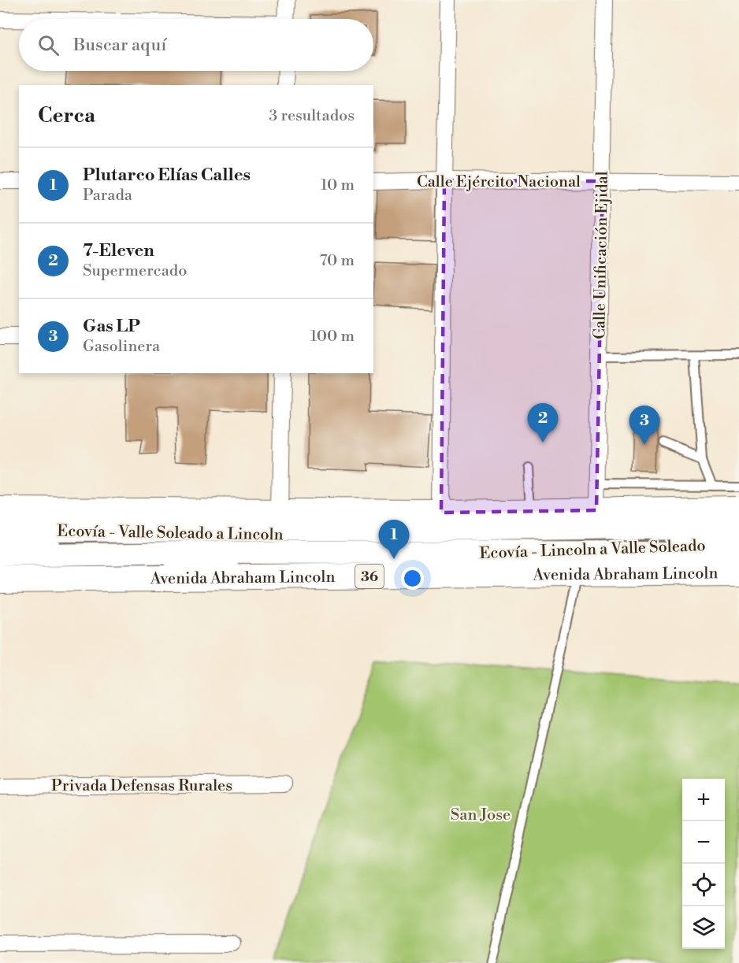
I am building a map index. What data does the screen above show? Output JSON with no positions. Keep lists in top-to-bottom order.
{
  "streets": {
    "main road": ["Avenida Abraham Lincoln", "36"],
    "street": ["Calle Ejército Nacional", "Calle Unificación Ejidal", "Privada Defensas Rurales"],
    "lane": ["Ecovía - Valle Soleado a Lincoln", "Ecovía - Lincoln a Valle Soleado"]
  },
  "crossings": [
    ["Calle Ejército Nacional", "Calle Unificación Ejidal"]
  ],
  "parks": ["San Jose"],
  "page": {
    "search": "Buscar aquí",
    "heading": ["Cerca", "3 resultados"],
    "list": [
      {
        "mark": "1",
        "name": "Plutarco Elías Calles",
        "note": "Parada",
        "value": "10 m"
      },
      {
        "mark": "2",
        "name": "7-Eleven",
        "note": "Supermercado",
        "value": "70 m"
      },
      {
        "mark": "3",
        "name": "Gas LP",
        "note": "Gasolinera",
        "value": "100 m"
      }
    ],
    "pins": ["2", "3", "1"],
    "map_buttons": ["+", "−"]
  }
}
